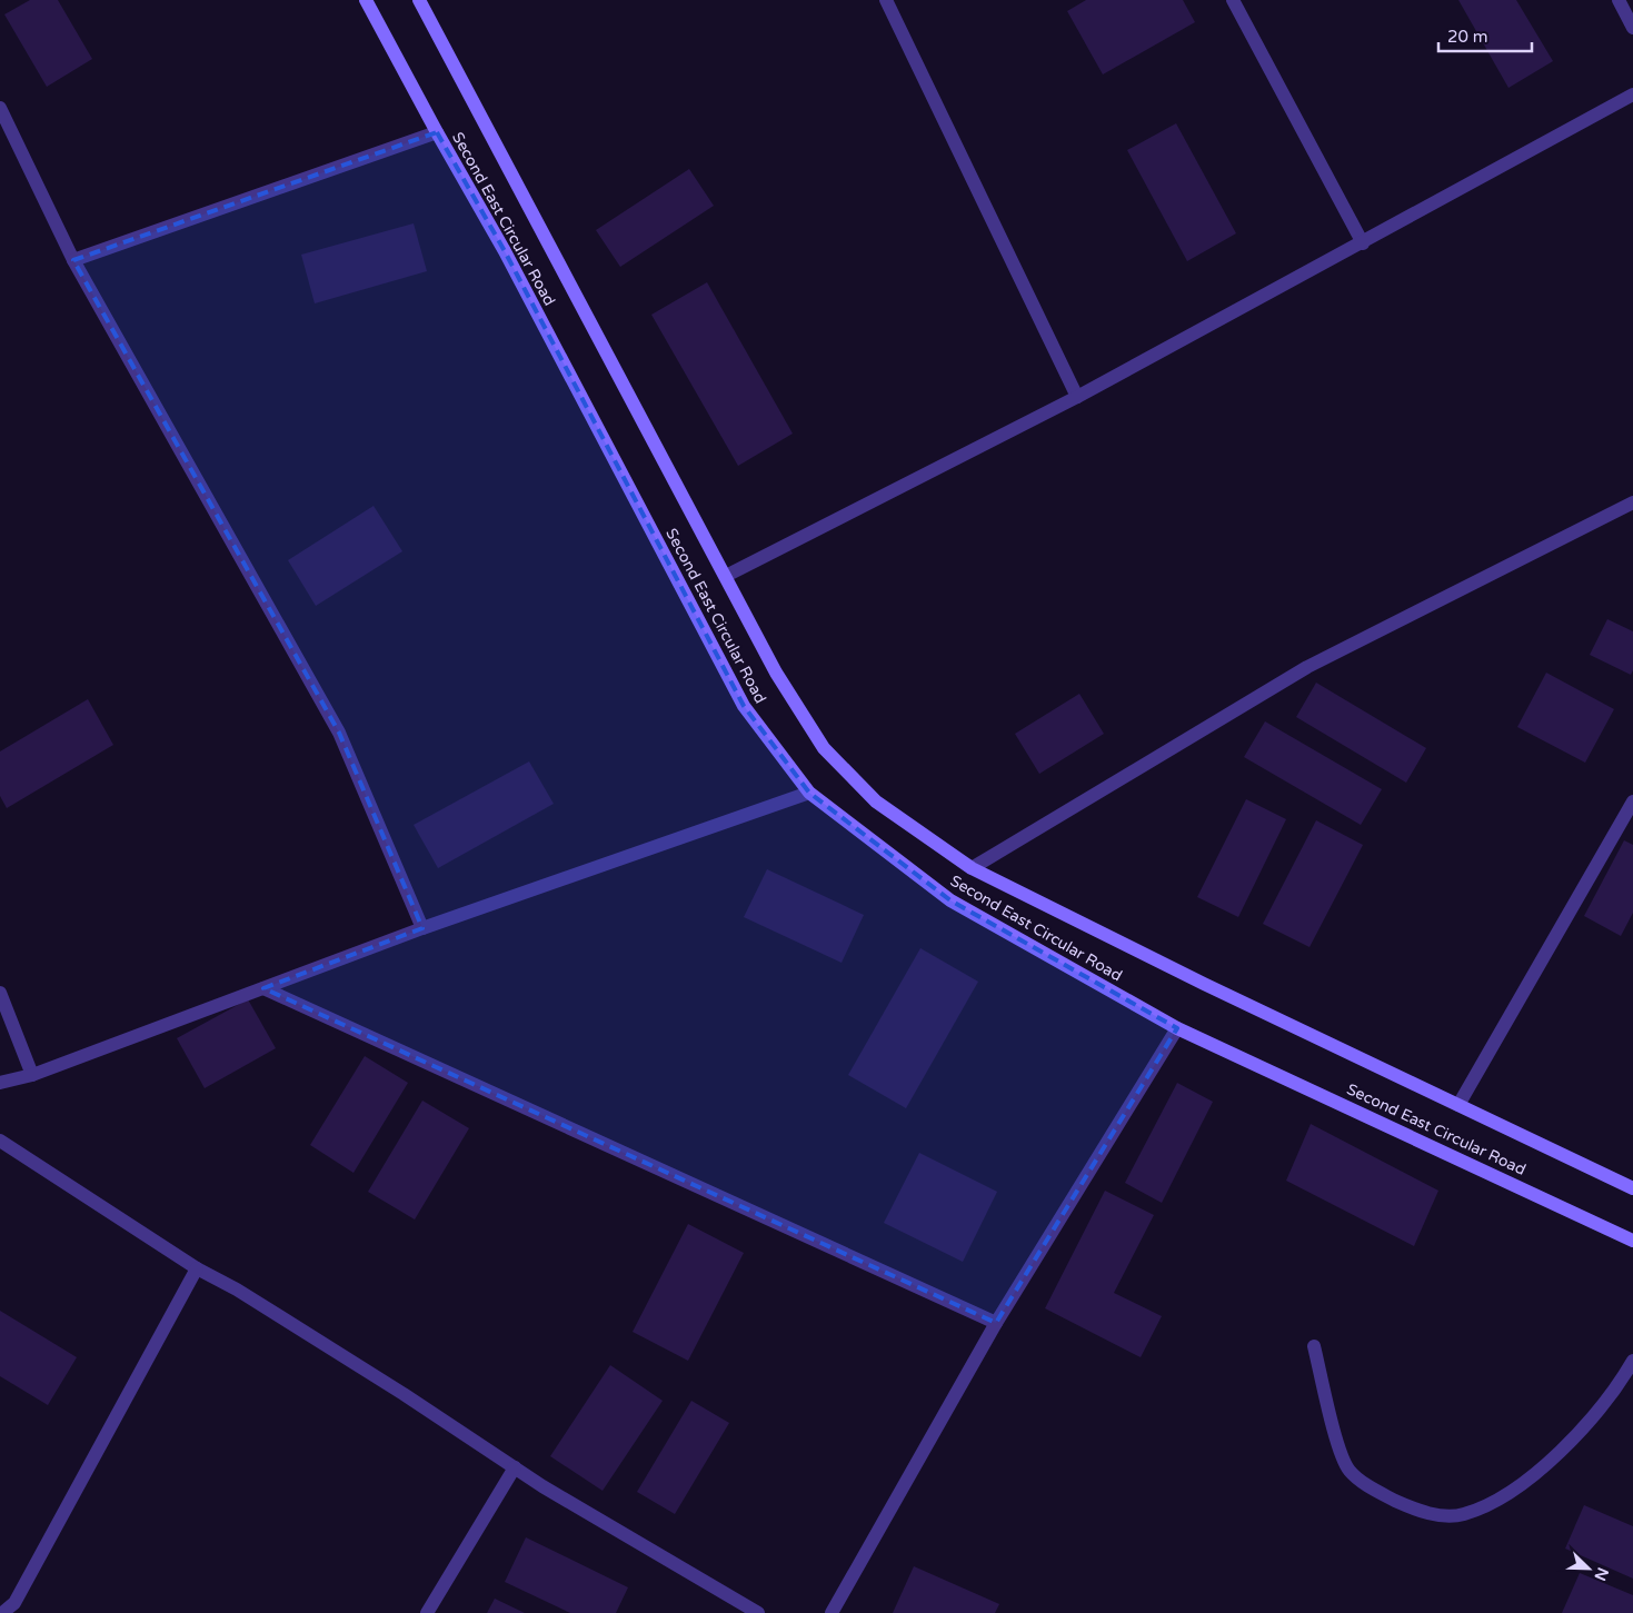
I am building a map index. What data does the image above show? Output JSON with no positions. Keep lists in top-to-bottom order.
{
  "streets": {
    "main road": ["Second East Circular Road"]
  },
  "scale_bar": "20 m",
  "north": "bottom right"
}
